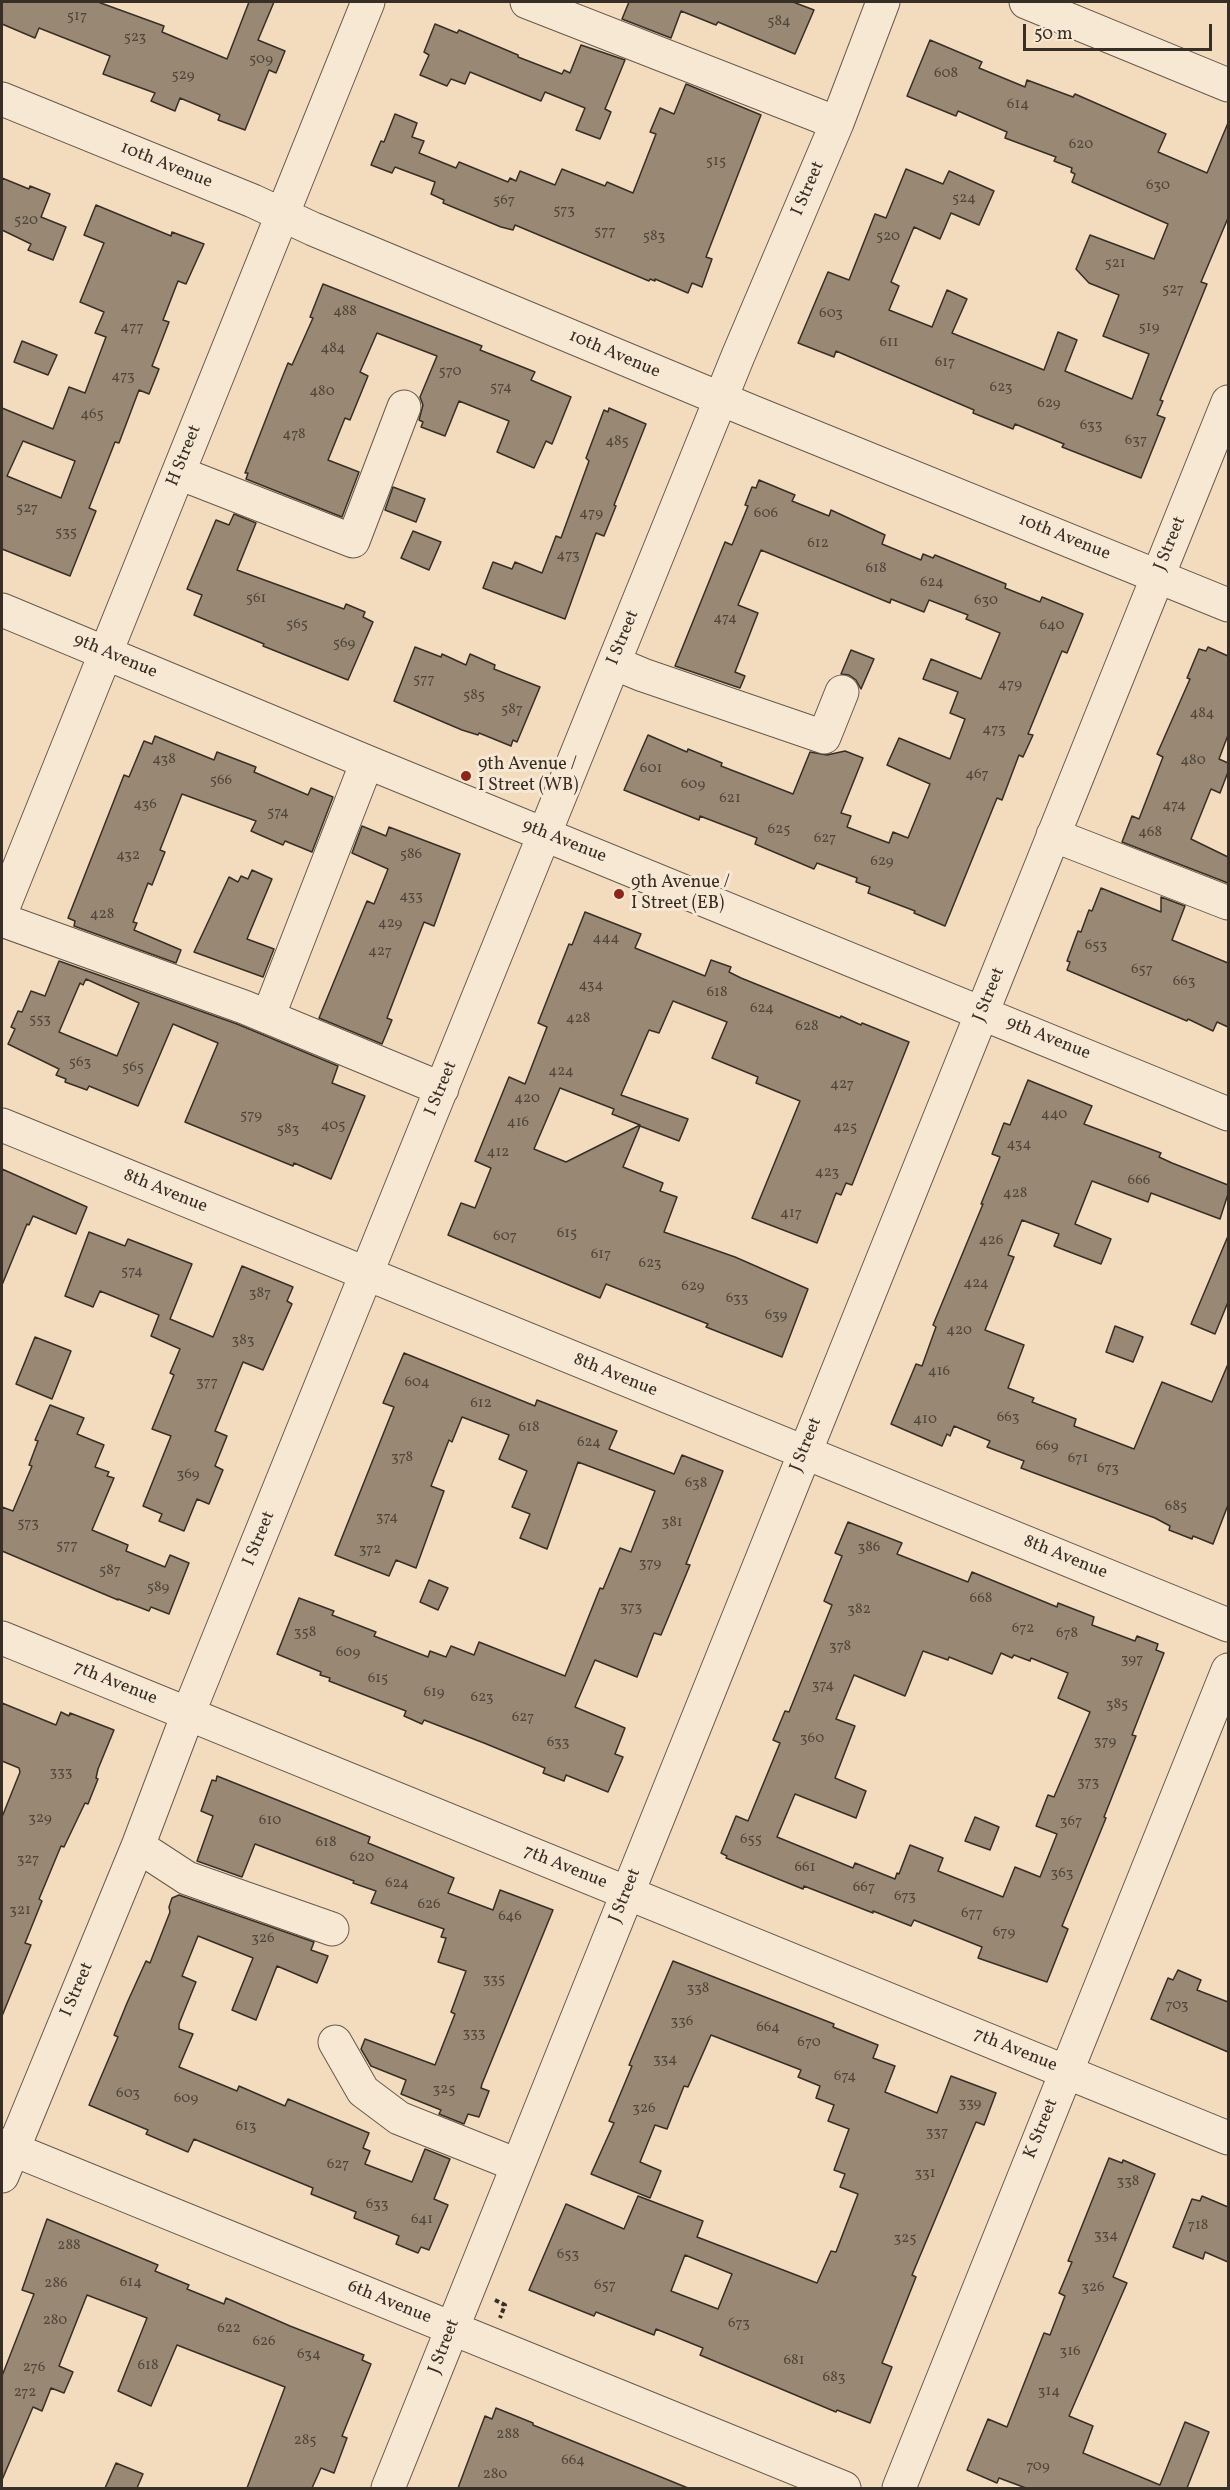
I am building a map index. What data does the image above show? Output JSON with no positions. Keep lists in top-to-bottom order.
{
  "streets": {
    "street": [
      "10th Avenue",
      "I Street",
      "H Street",
      "J Street",
      "9th Avenue",
      "8th Avenue",
      "7th Avenue",
      "K Street",
      "6th Avenue"
    ]
  },
  "crossings": [
    ["10th Avenue", "I Street"],
    ["10th Avenue", "H Street"],
    ["10th Avenue", "J Street"],
    ["I Street", "9th Avenue"],
    ["I Street", "8th Avenue"],
    ["I Street", "7th Avenue"],
    ["I Street", "6th Avenue"],
    ["H Street", "9th Avenue"],
    ["J Street", "9th Avenue"],
    ["J Street", "8th Avenue"],
    ["J Street", "7th Avenue"],
    ["J Street", "6th Avenue"],
    ["7th Avenue", "K Street"]
  ],
  "places": ["9th Avenue / I Street (WB)", "9th Avenue / I Street (EB)"],
  "house_numbers": [
    "517",
    "584",
    "523",
    "509",
    "608",
    "529",
    "614",
    "620",
    "515",
    "630",
    "524",
    "567",
    "573",
    "520",
    "577",
    "583",
    "520",
    "521",
    "527",
    "488",
    "603",
    "477",
    "519",
    "611",
    "484",
    "617",
    "570",
    "473",
    "574",
    "623",
    "480",
    "629",
    "465",
    "633",
    "478",
    "637",
    "485",
    "527",
    "479",
    "606",
    "535",
    "612",
    "473",
    "618",
    "624",
    "561",
    "630",
    "474",
    "565",
    "640",
    "569",
    "577",
    "479",
    "585",
    "587",
    "484",
    "473",
    "438",
    "480",
    "601",
    "467",
    "566",
    "609",
    "621",
    "436",
    "474",
    "574",
    "625",
    "468",
    "627",
    "586",
    "432",
    "629",
    "433",
    "428",
    "429",
    "444",
    "653",
    "427",
    "657",
    "663",
    "434",
    "618",
    "624",
    "428",
    "553",
    "628",
    "563",
    "565",
    "424",
    "427",
    "420",
    "440",
    "579",
    "416",
    "405",
    "425",
    "583",
    "434",
    "412",
    "423",
    "666",
    "428",
    "417",
    "615",
    "607",
    "426",
    "617",
    "623",
    "574",
    "424",
    "629",
    "387",
    "633",
    "639",
    "420",
    "383",
    "416",
    "377",
    "604",
    "612",
    "663",
    "410",
    "618",
    "624",
    "669",
    "378",
    "671",
    "673",
    "369",
    "638",
    "685",
    "374",
    "381",
    "573",
    "577",
    "386",
    "372",
    "379",
    "587",
    "589",
    "668",
    "373",
    "382",
    "672",
    "358",
    "678",
    "378",
    "609",
    "397",
    "615",
    "374",
    "619",
    "623",
    "385",
    "627",
    "360",
    "379",
    "633",
    "333",
    "373",
    "329",
    "610",
    "367",
    "655",
    "618",
    "620",
    "327",
    "661",
    "363",
    "624",
    "667",
    "673",
    "626",
    "321",
    "677",
    "646",
    "679",
    "326",
    "335",
    "338",
    "703",
    "336",
    "664",
    "333",
    "670",
    "334",
    "674",
    "325",
    "603",
    "609",
    "339",
    "326",
    "613",
    "337",
    "627",
    "331",
    "338",
    "633",
    "641",
    "718",
    "334",
    "325",
    "288",
    "653",
    "614",
    "286",
    "657",
    "326",
    "280",
    "673",
    "622",
    "626",
    "316",
    "634",
    "681",
    "618",
    "276",
    "683",
    "314",
    "272",
    "288",
    "285",
    "664",
    "709",
    "280"
  ],
  "scale_bar": "50 m"
}
